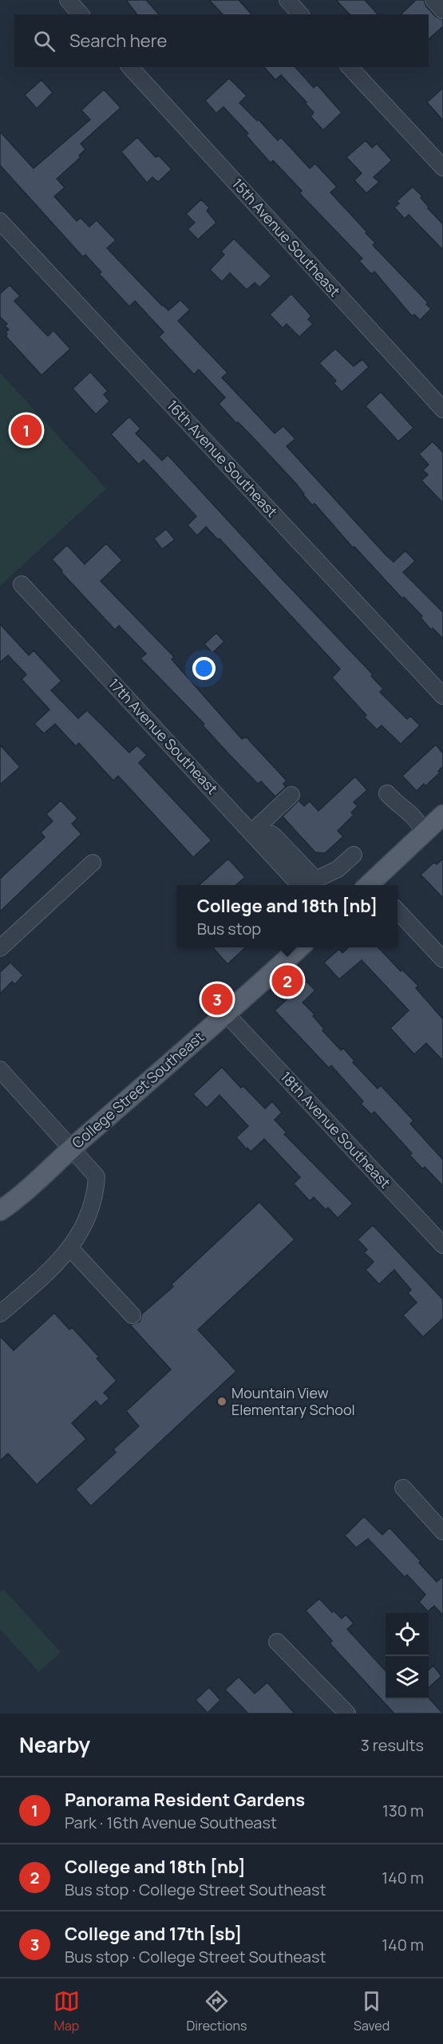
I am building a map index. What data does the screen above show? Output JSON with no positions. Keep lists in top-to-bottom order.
{
  "streets": {
    "main road": ["College Street Southeast"],
    "street": [
      "15th Avenue Southeast",
      "16th Avenue Southeast",
      "17th Avenue Southeast",
      "18th Avenue Southeast"
    ]
  },
  "crossings": [
    ["College Street Southeast", "18th Avenue Southeast"]
  ],
  "places": ["Mountain View Elementary School"],
  "page": {
    "search": "Search here",
    "pins": ["1", "2", "3"],
    "popup": ["College and 18th [nb]", "Bus stop"],
    "heading": ["Nearby", "3 results"],
    "list": [
      {
        "mark": "1",
        "name": "Panorama Resident Gardens",
        "note": "Park · 16th Avenue Southeast",
        "value": "130 m"
      },
      {
        "mark": "2",
        "name": "College and 18th [nb]",
        "note": "Bus stop · College Street Southeast",
        "value": "140 m"
      },
      {
        "mark": "3",
        "name": "College and 17th [sb]",
        "note": "Bus stop · College Street Southeast",
        "value": "140 m"
      }
    ],
    "nav": ["Map", "Directions", "Saved"]
  }
}
